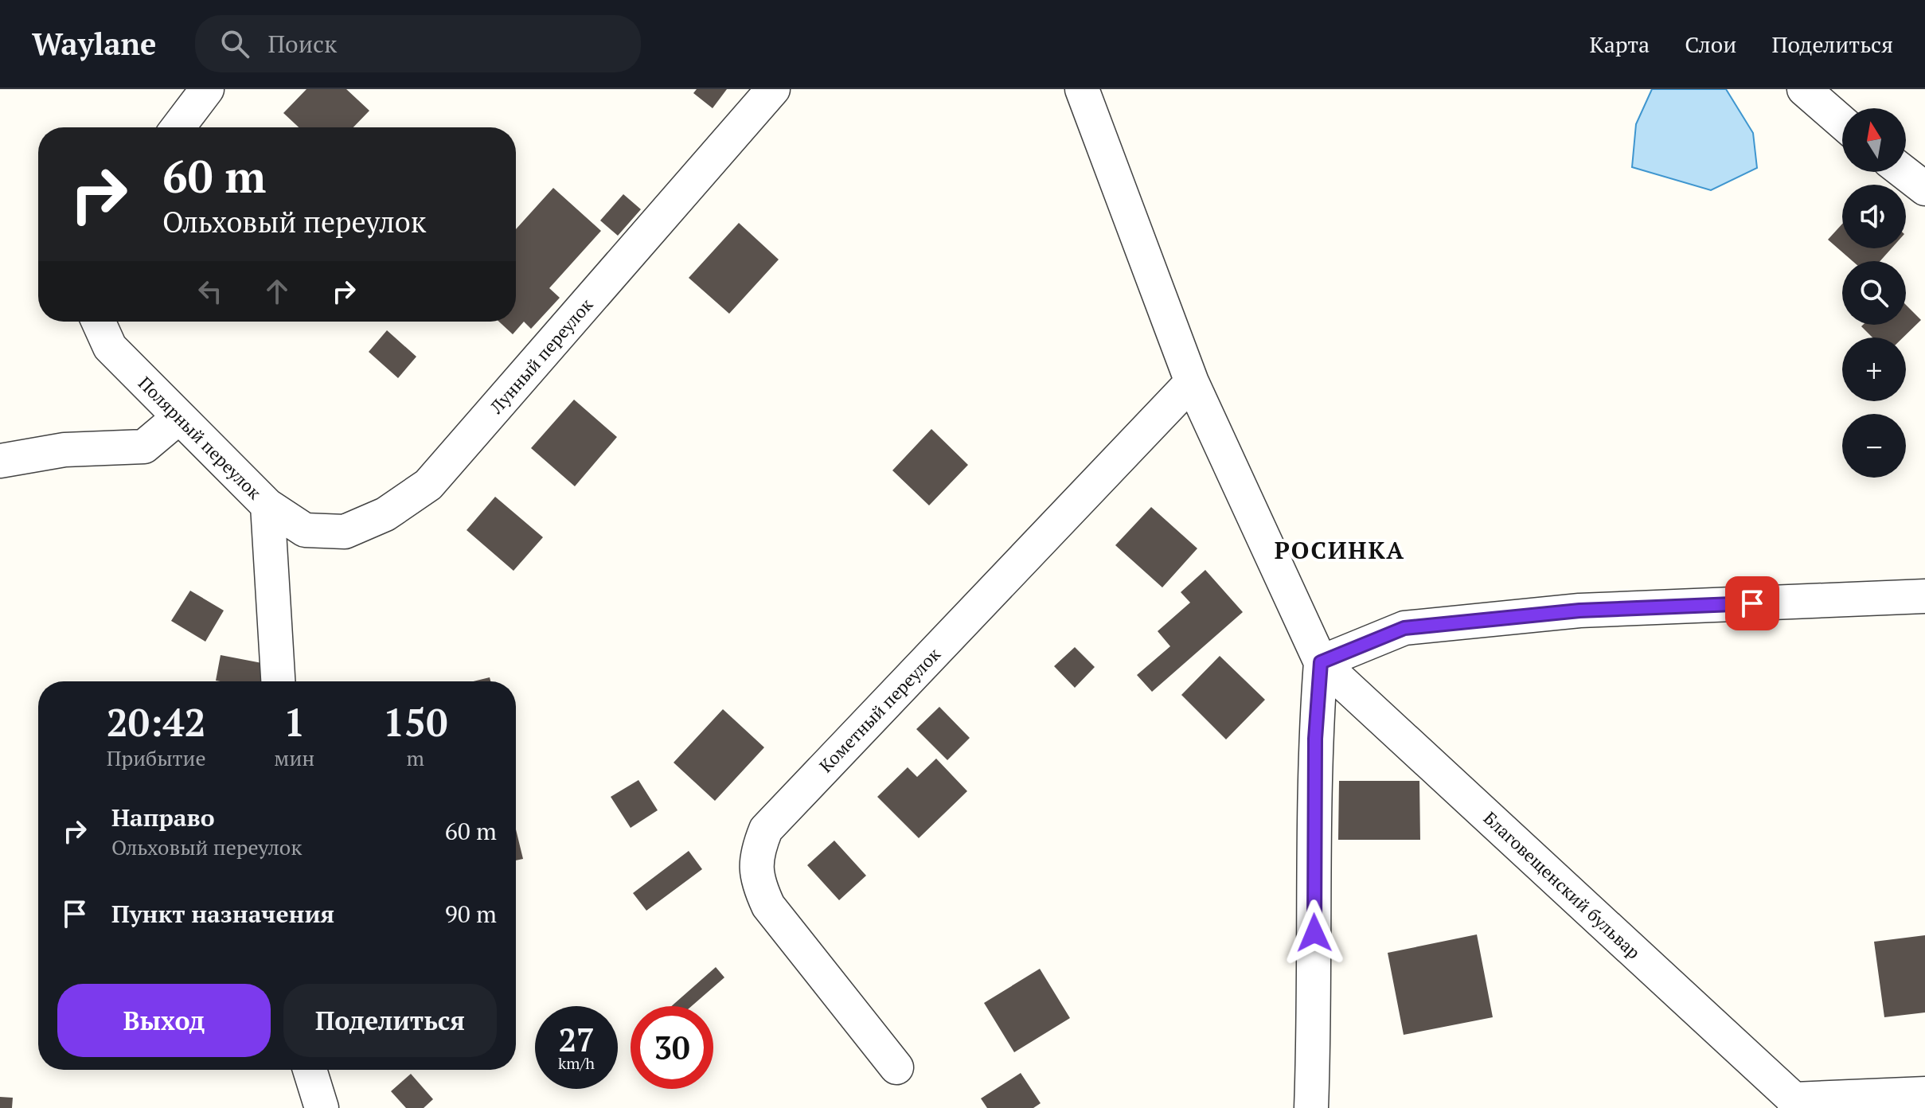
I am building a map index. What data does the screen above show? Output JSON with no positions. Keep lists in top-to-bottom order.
{
  "streets": {
    "street": [
      "Лунный переулок",
      "Полярный переулок",
      "Кометный переулок",
      "Благовещенский бульвар"
    ]
  },
  "crossings": [
    ["Лунный переулок", "Полярный переулок"]
  ],
  "districts": ["РОСИНКА"],
  "north": "top",
  "page": {
    "header": "Waylane",
    "search": "Поиск",
    "nav": ["Карта", "Слои", "Поделиться"],
    "map_buttons": ["+", "−"],
    "turn": ["60 m", "Ольховый переулок"],
    "eta": [
      "20:42",
      "Прибытие",
      "1",
      "мин",
      "150",
      "m"
    ],
    "list": [
      {
        "name": "Направо",
        "note": "Ольховый переулок",
        "value": "60 m"
      },
      {
        "name": "Пункт назначения",
        "value": "90 m"
      }
    ],
    "buttons": ["Выход", "Поделиться"],
    "speed": "27 km/h",
    "limit": "30"
  }
}
